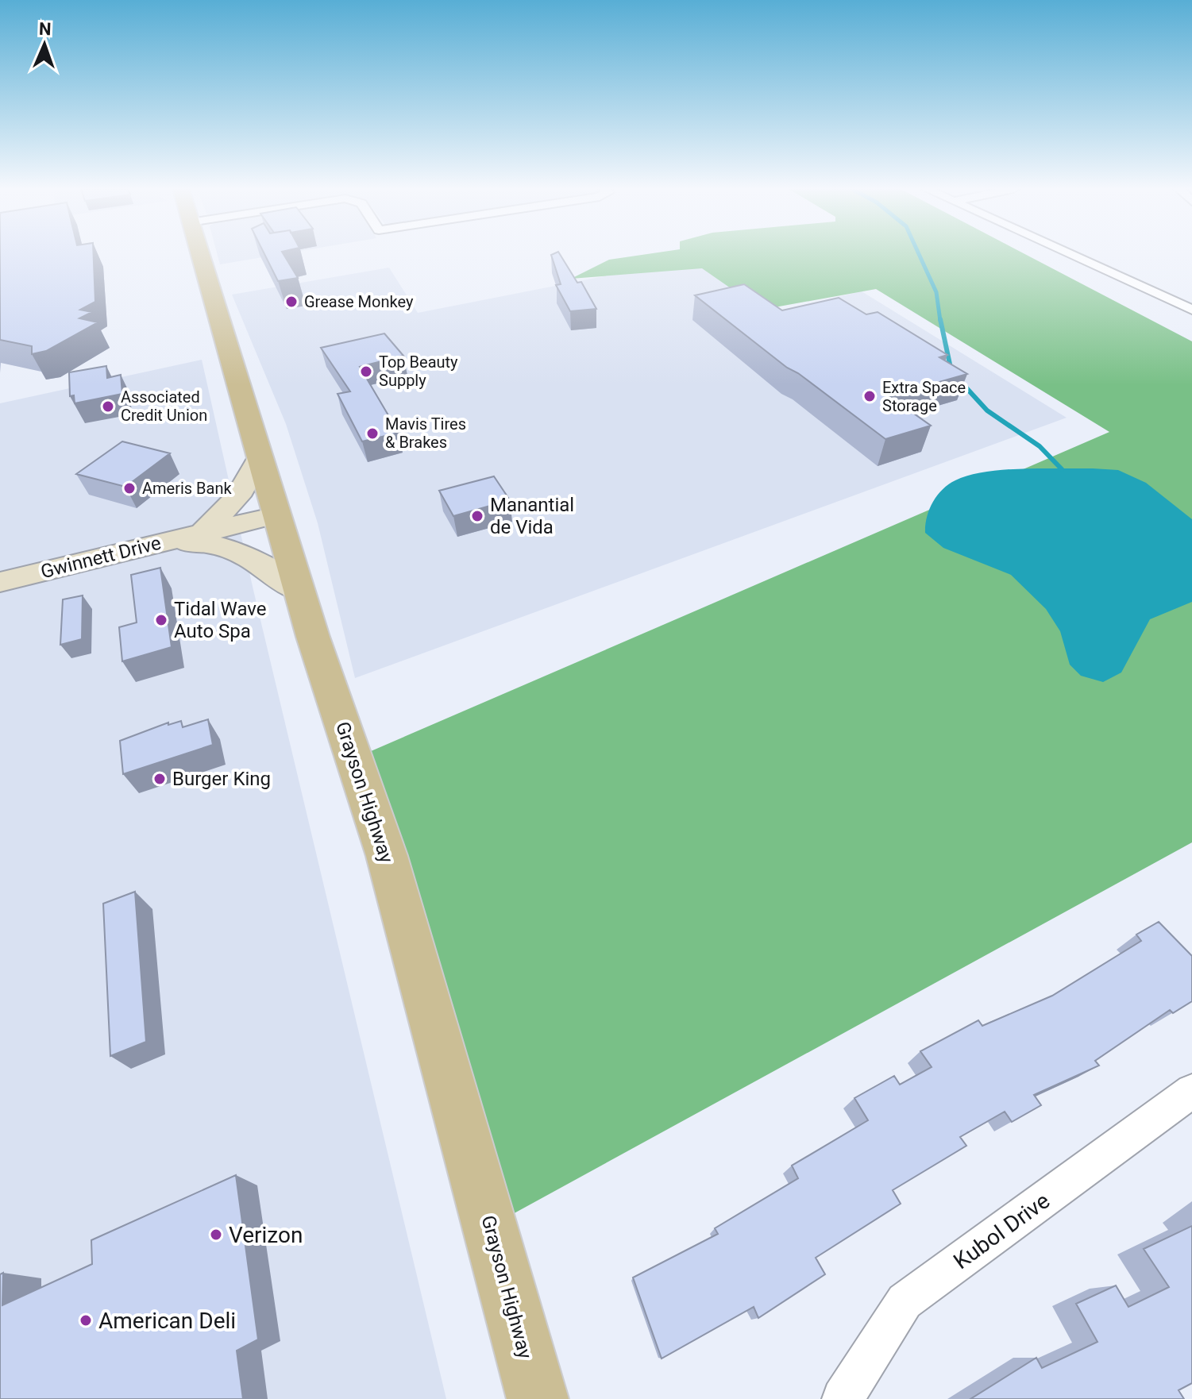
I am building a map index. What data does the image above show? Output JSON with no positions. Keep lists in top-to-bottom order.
{
  "streets": {
    "main road": ["Grayson Highway"],
    "street": ["Gwinnett Drive", "Kubol Drive"]
  },
  "crossings": [
    ["Gwinnett Drive", "Grayson Highway"]
  ],
  "places": [
    "Grease Monkey",
    "Top Beauty Supply",
    "Extra Space Storage",
    "Associated Credit Union",
    "Mavis Tires & Brakes",
    "Ameris Bank",
    "Manantial de Vida",
    "Tidal Wave Auto Spa",
    "Burger King",
    "Verizon",
    "American Deli"
  ],
  "north": "top"
}
